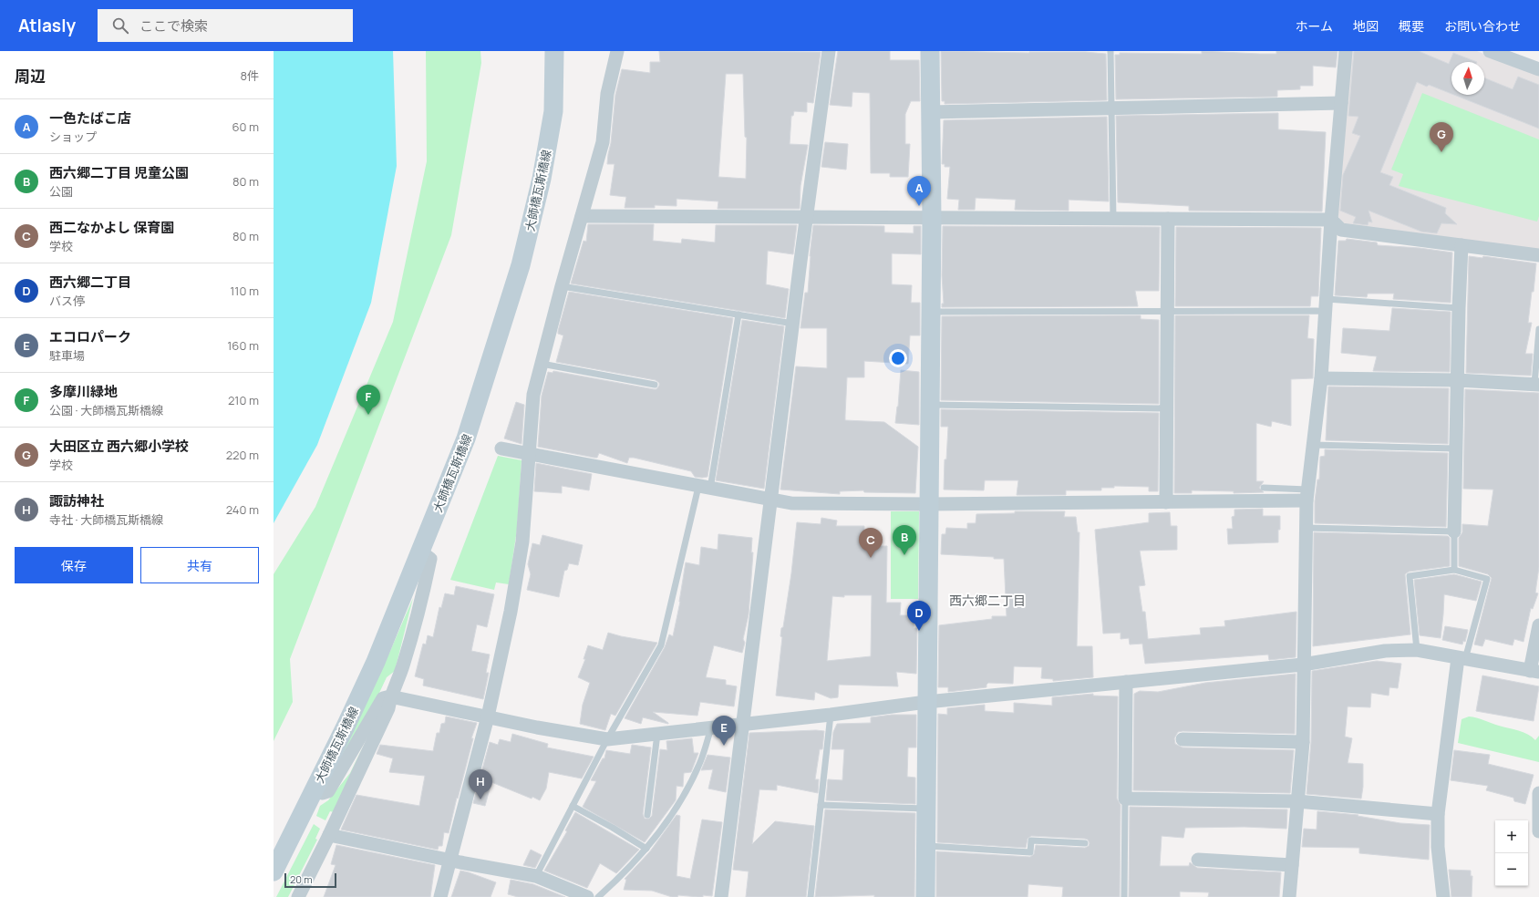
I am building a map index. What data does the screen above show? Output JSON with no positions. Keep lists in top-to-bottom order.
{
  "streets": {
    "street": ["大師橋瓦斯橋線"]
  },
  "districts": ["西六郷二丁目"],
  "scale_bar": "20 m",
  "north": "top",
  "page": {
    "header": "Atlasly",
    "search": "ここで検索",
    "nav": [
      "ホーム",
      "地図",
      "概要",
      "お問い合わせ"
    ],
    "heading": ["周辺", "8件"],
    "list": [
      {
        "mark": "A",
        "name": "一色たばこ店",
        "note": "ショップ",
        "value": "60 m"
      },
      {
        "mark": "B",
        "name": "西六郷二丁目 児童公園",
        "note": "公園",
        "value": "80 m"
      },
      {
        "mark": "C",
        "name": "西二なかよし 保育園",
        "note": "学校",
        "value": "80 m"
      },
      {
        "mark": "D",
        "name": "西六郷二丁目",
        "note": "バス停",
        "value": "110 m"
      },
      {
        "mark": "E",
        "name": "エコロパーク",
        "note": "駐車場",
        "value": "160 m"
      },
      {
        "mark": "F",
        "name": "多摩川緑地",
        "note": "公園 · 大師橋瓦斯橋線",
        "value": "210 m"
      },
      {
        "mark": "G",
        "name": "大田区立 西六郷小学校",
        "note": "学校",
        "value": "220 m"
      },
      {
        "mark": "H",
        "name": "諏訪神社",
        "note": "寺社 · 大師橋瓦斯橋線",
        "value": "240 m"
      }
    ],
    "pins": [
      "G",
      "A",
      "F",
      "B",
      "C",
      "D",
      "E",
      "H"
    ],
    "buttons": ["保存", "共有"],
    "map_buttons": ["+", "−"],
    "scale": "20 m"
  }
}
